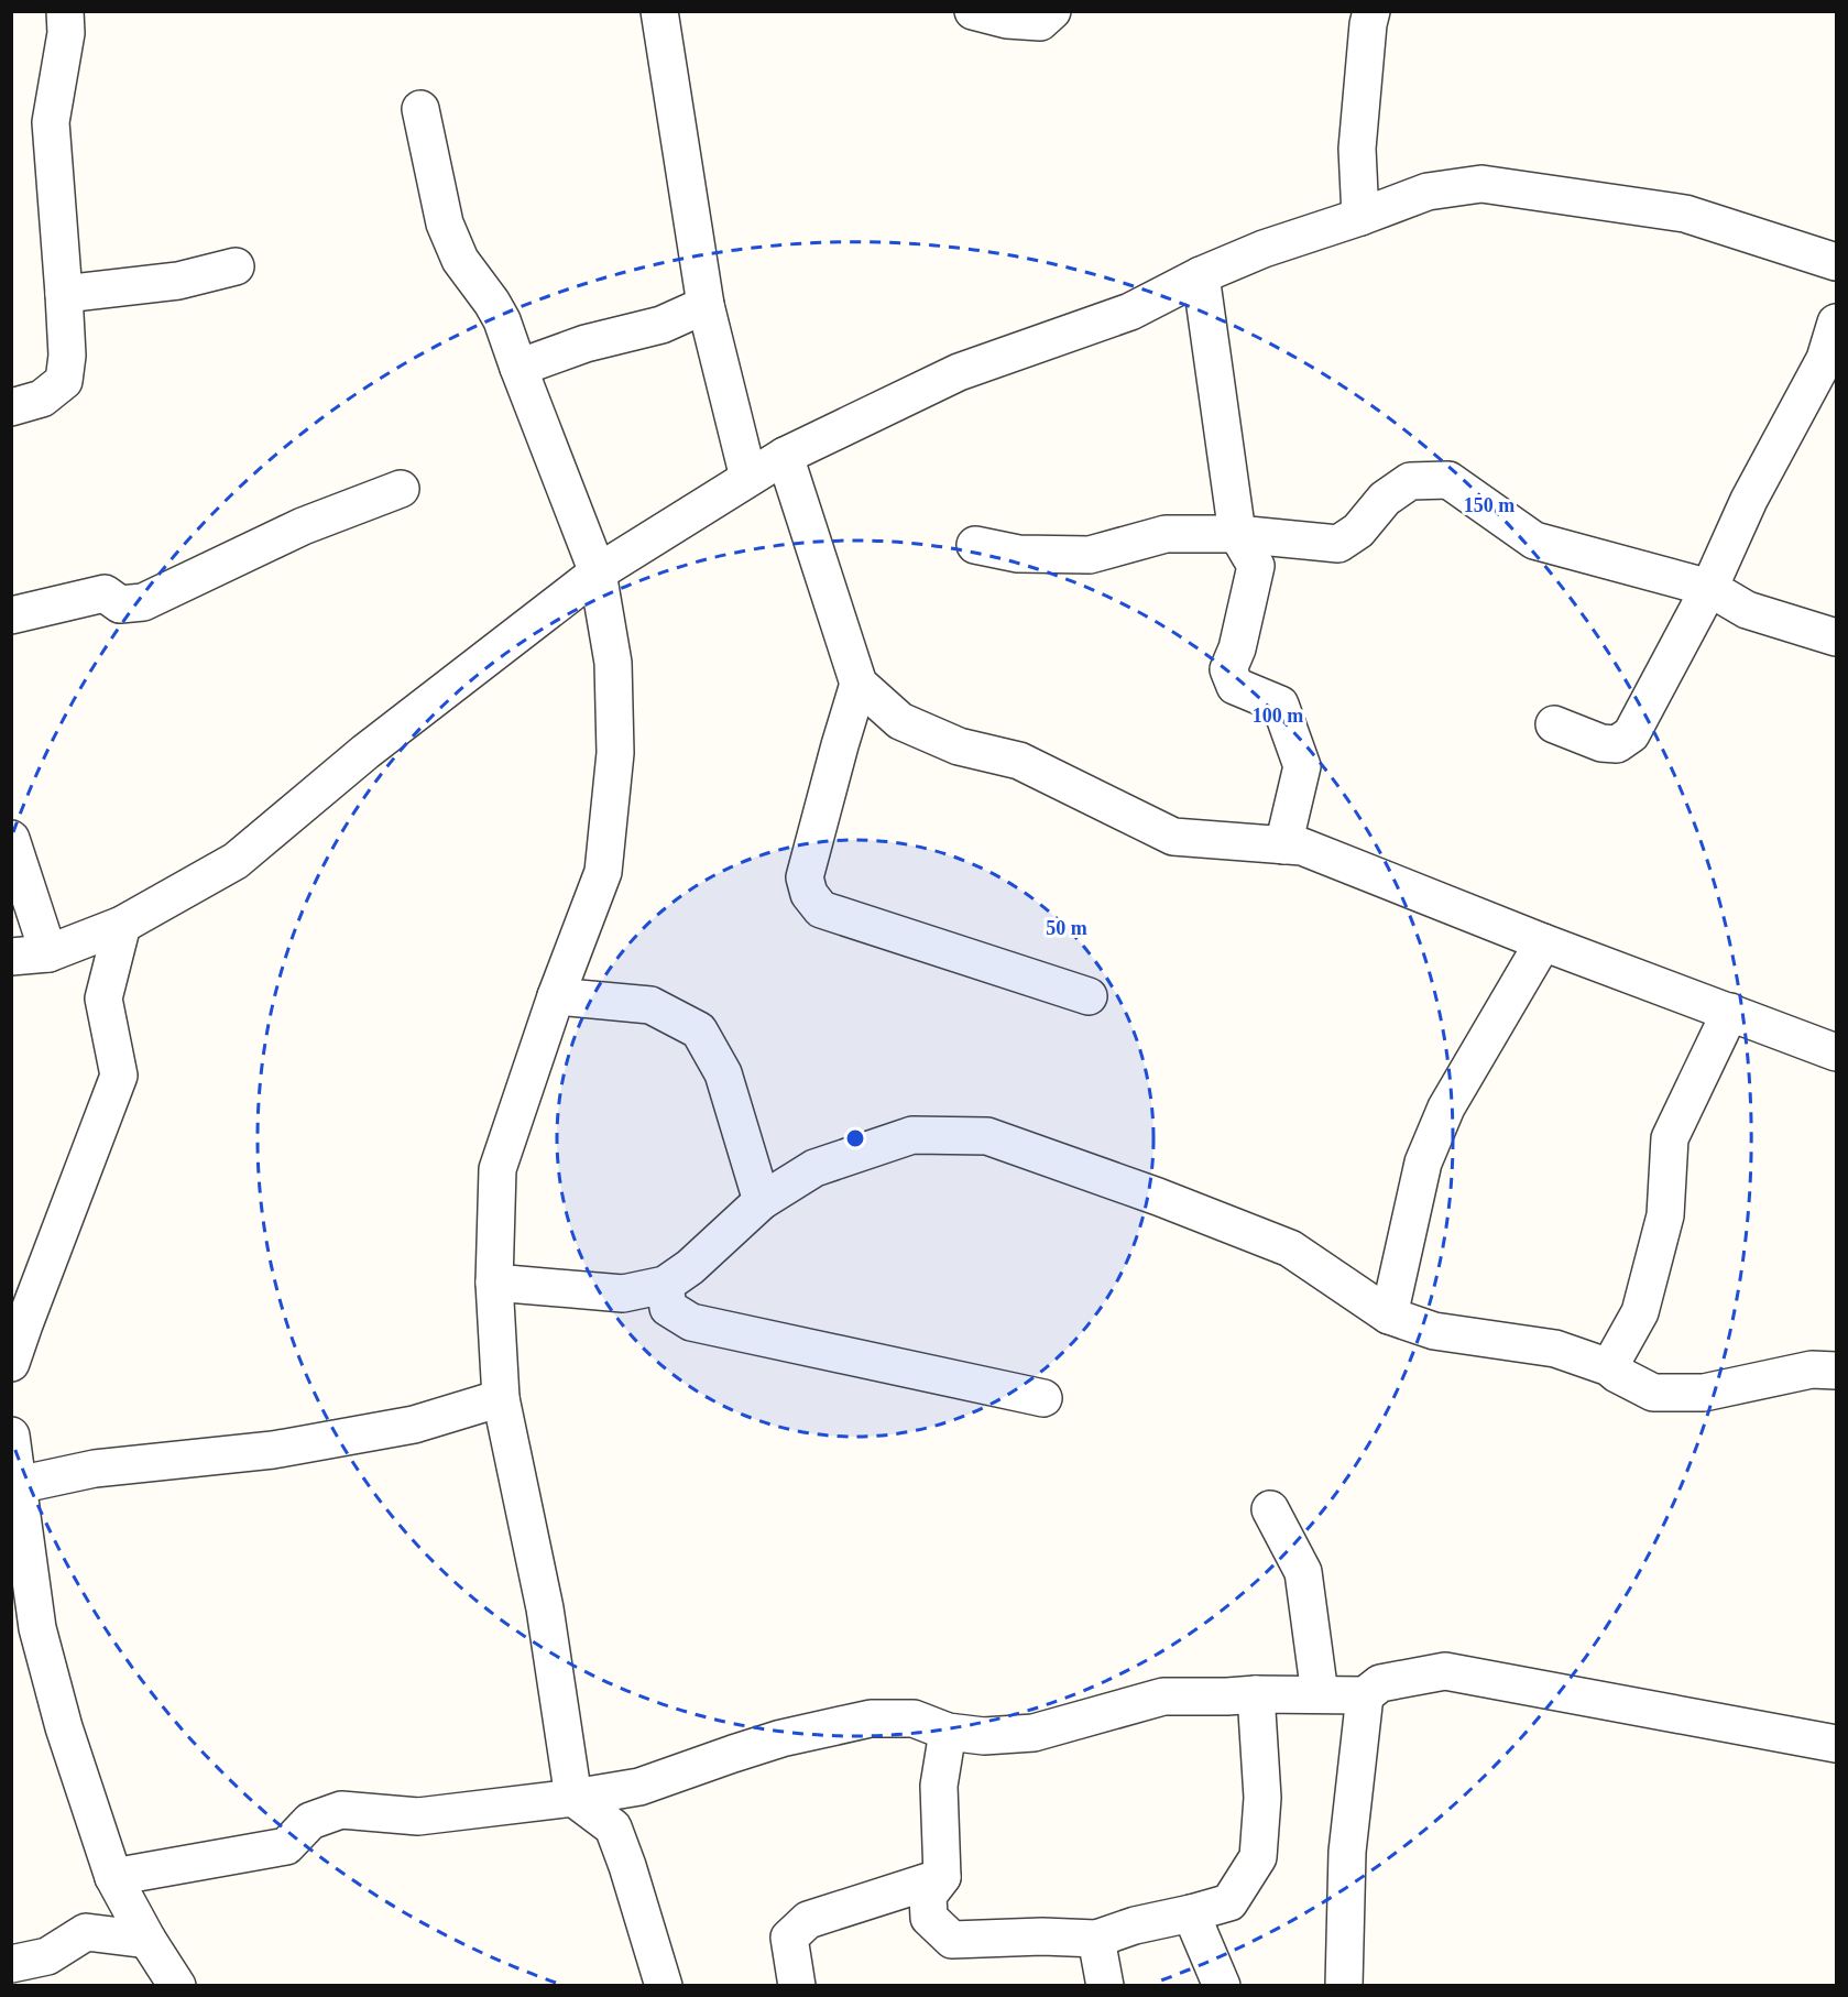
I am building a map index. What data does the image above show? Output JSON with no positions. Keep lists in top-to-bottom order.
{
  "rings": ["150 m", "100 m", "50 m"]
}
